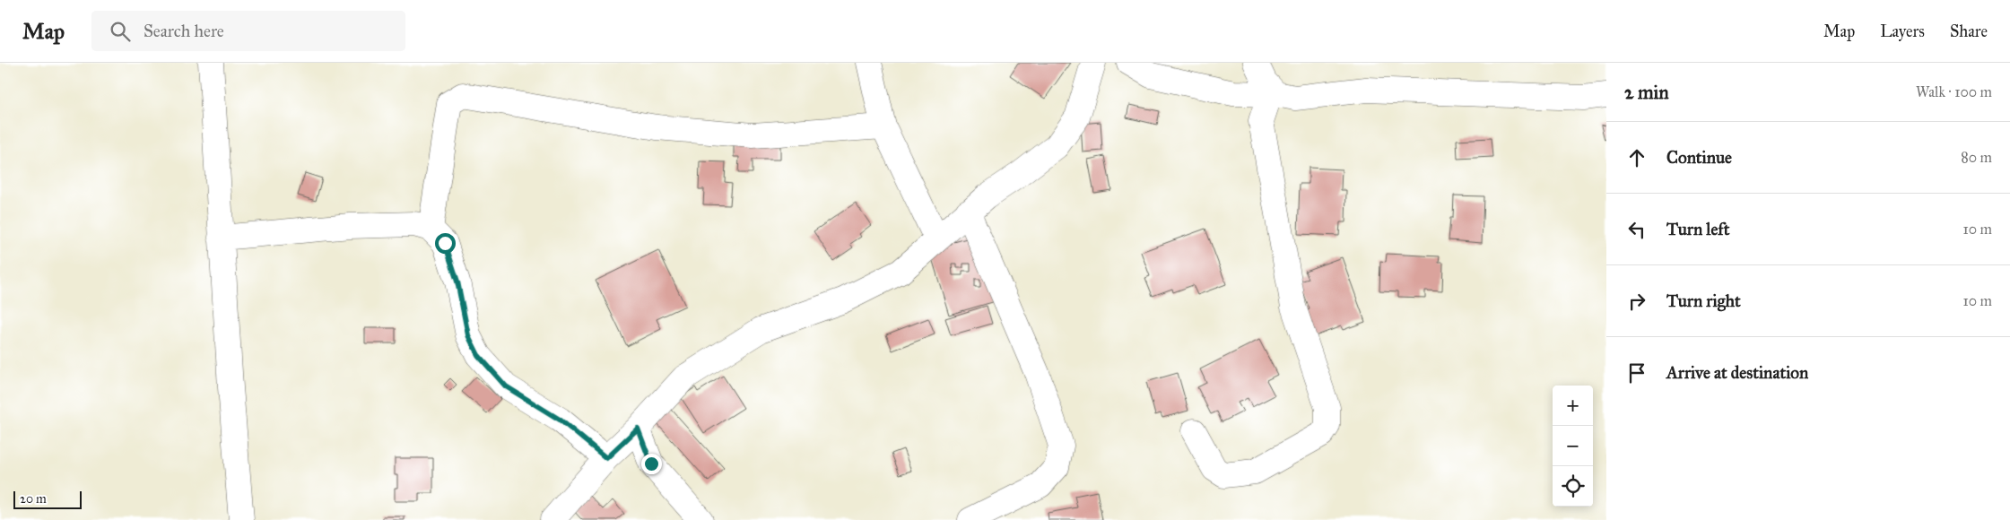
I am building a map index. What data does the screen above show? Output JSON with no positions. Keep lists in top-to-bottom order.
{
  "scale_bar": "20 m",
  "page": {
    "header": "Map",
    "search": "Search here",
    "nav": ["Map", "Layers", "Share"],
    "heading": ["2 min", "Walk · 100 m"],
    "list": [
      ["Continue", "80 m"],
      ["Turn left", "10 m"],
      ["Turn right", "10 m"],
      "Arrive at destination"
    ],
    "map_buttons": ["+", "−"],
    "scale": "20 m"
  }
}
